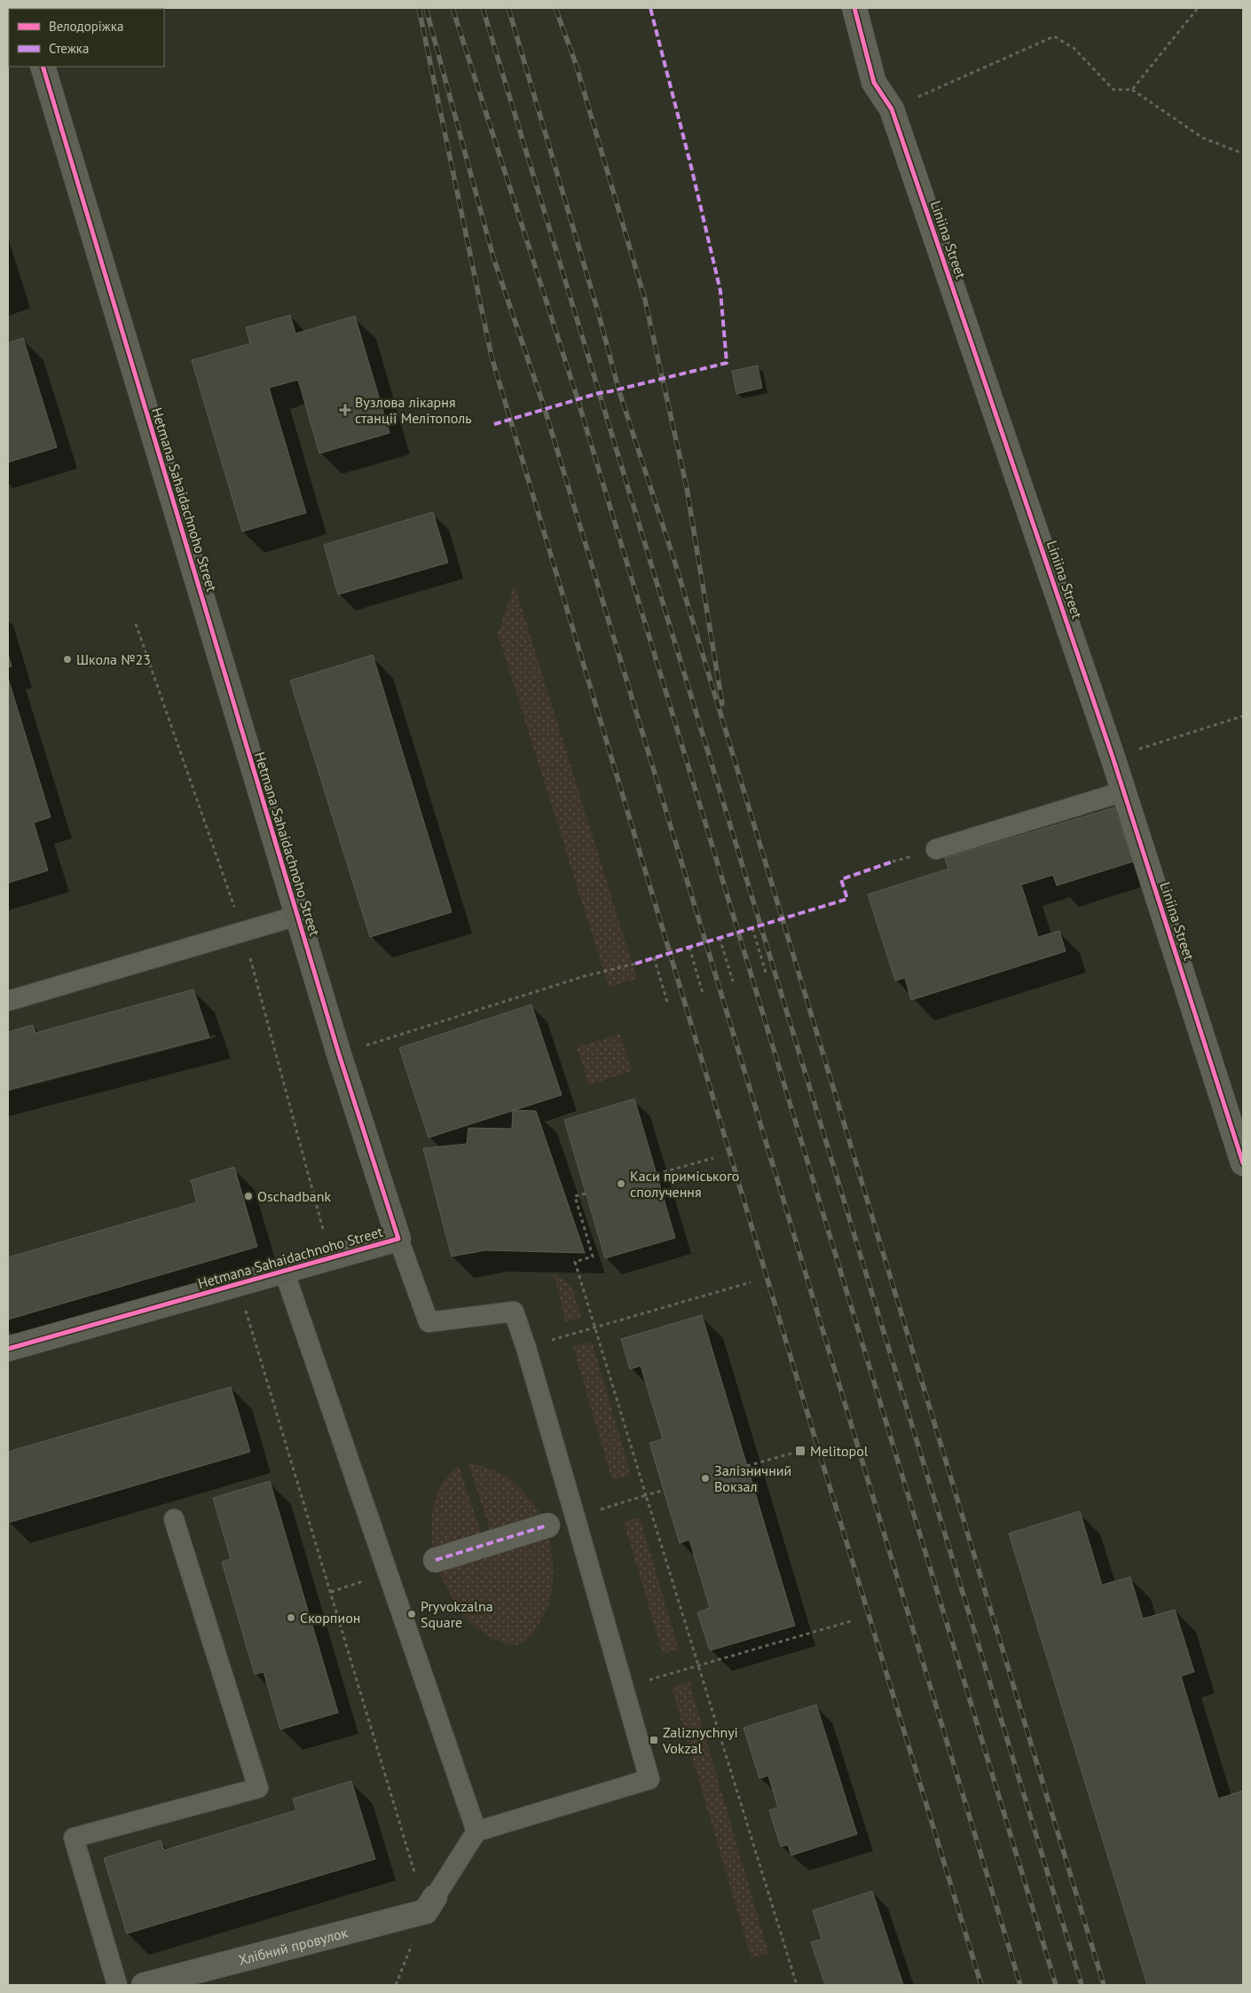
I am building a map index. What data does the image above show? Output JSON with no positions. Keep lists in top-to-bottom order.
{
  "streets": {
    "street": ["Liniina Street", "Hetmana Sahaidachnoho Street", "Хлібний провулок"]
  },
  "places": {
    "health": ["Вузлова лікарня станції Мелітополь"],
    "other": [
      "Школа №23",
      "Каси приміського сполучення",
      "Oschadbank",
      "Залізничний Вокзал",
      "Pryvokzalna Square",
      "Скорпион"
    ],
    "transit": ["Melitopol", "Zaliznychnyi Vokzal"]
  },
  "legend": ["Велодоріжка", "Стежка"]
}
